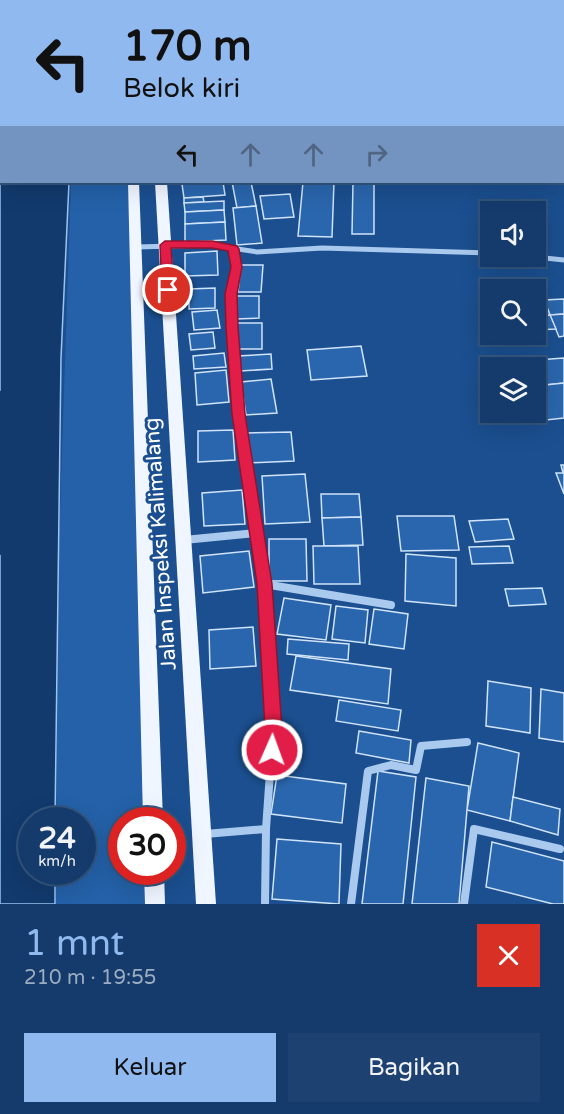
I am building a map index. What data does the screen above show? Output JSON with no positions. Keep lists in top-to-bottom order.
{
  "streets": {
    "main road": ["Jalan Inspeksi Kalimalang"]
  },
  "page": {
    "turn": ["170 m", "Belok kiri"],
    "speed": "24 km/h",
    "limit": "30",
    "heading": ["1 mnt", "210 m · 19:55"],
    "buttons": ["Keluar", "Bagikan"]
  }
}
